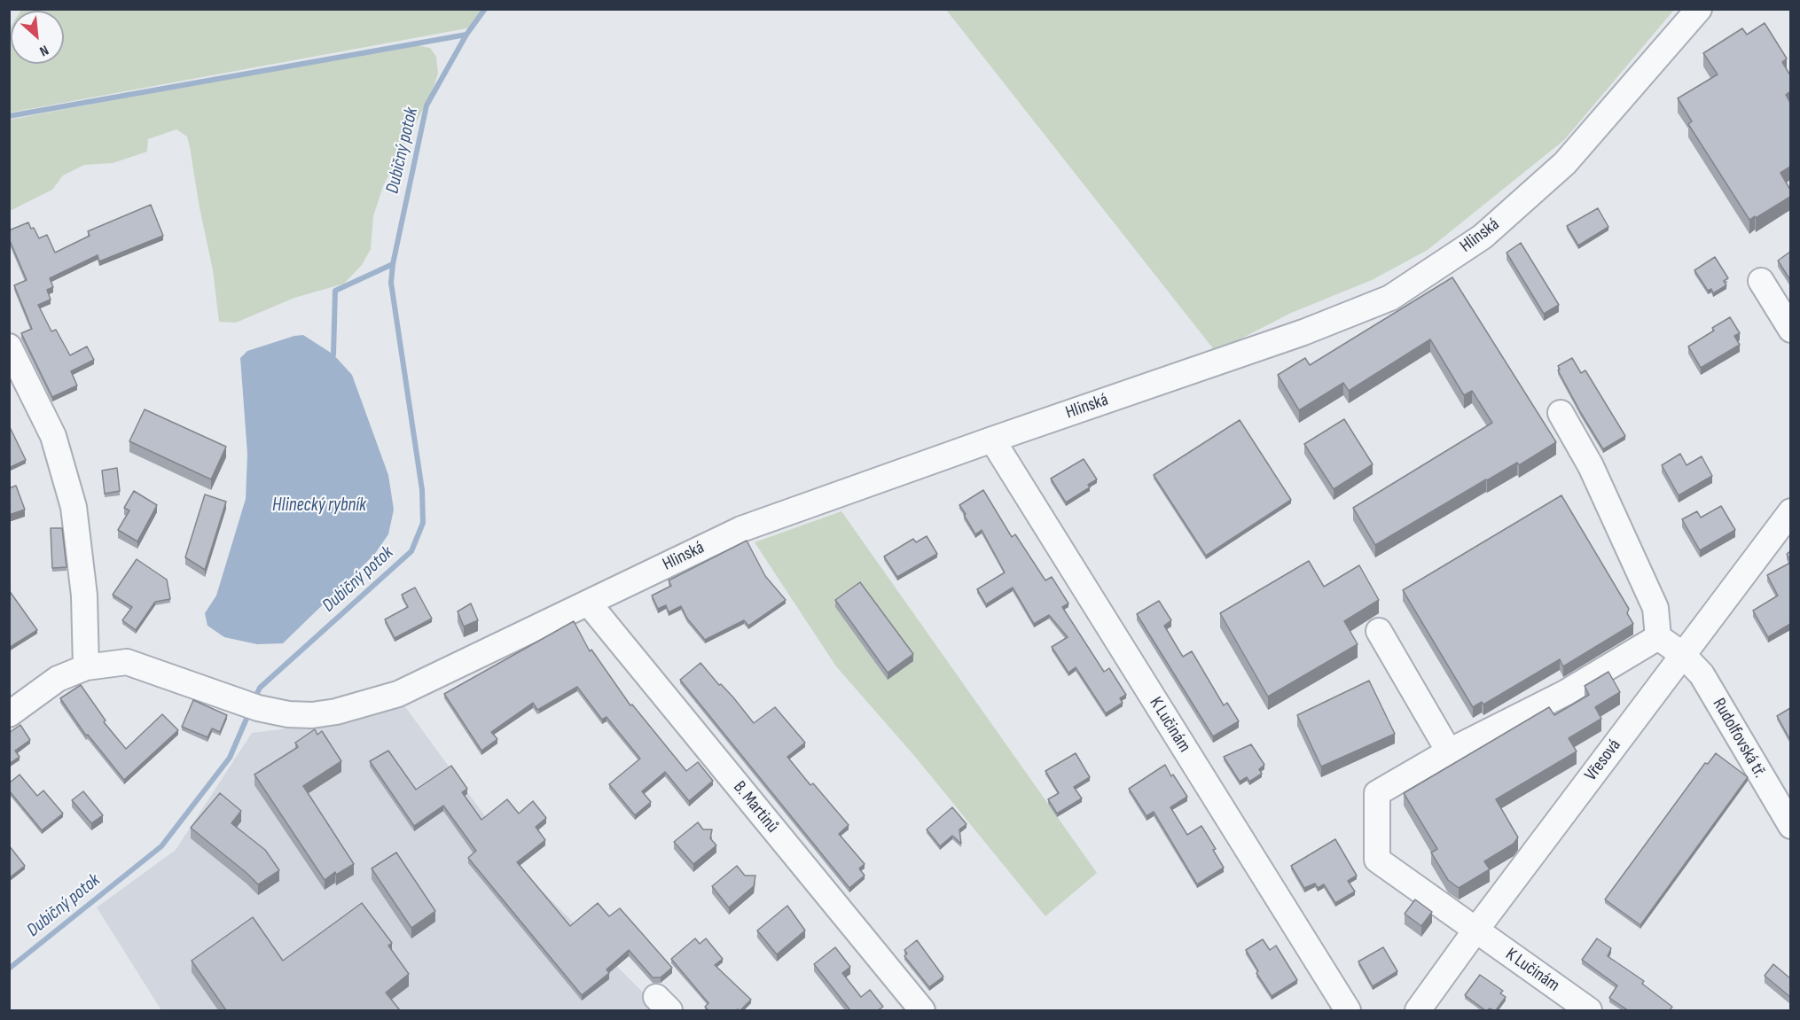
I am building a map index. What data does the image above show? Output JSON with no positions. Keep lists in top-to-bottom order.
{
  "streets": {
    "street": [
      "Hlinská",
      "K Lučinám",
      "Rudolfovská tř.",
      "Vřesová",
      "B. Martinů"
    ]
  },
  "crossings": [
    ["Hlinská", "K Lučinám"],
    ["Hlinská", "B. Martinů"],
    ["K Lučinám", "Vřesová"],
    ["Rudolfovská tř.", "Vřesová"]
  ],
  "water": ["Dubičný potok", "Hlinecký rybník"],
  "north": "bottom right"
}
